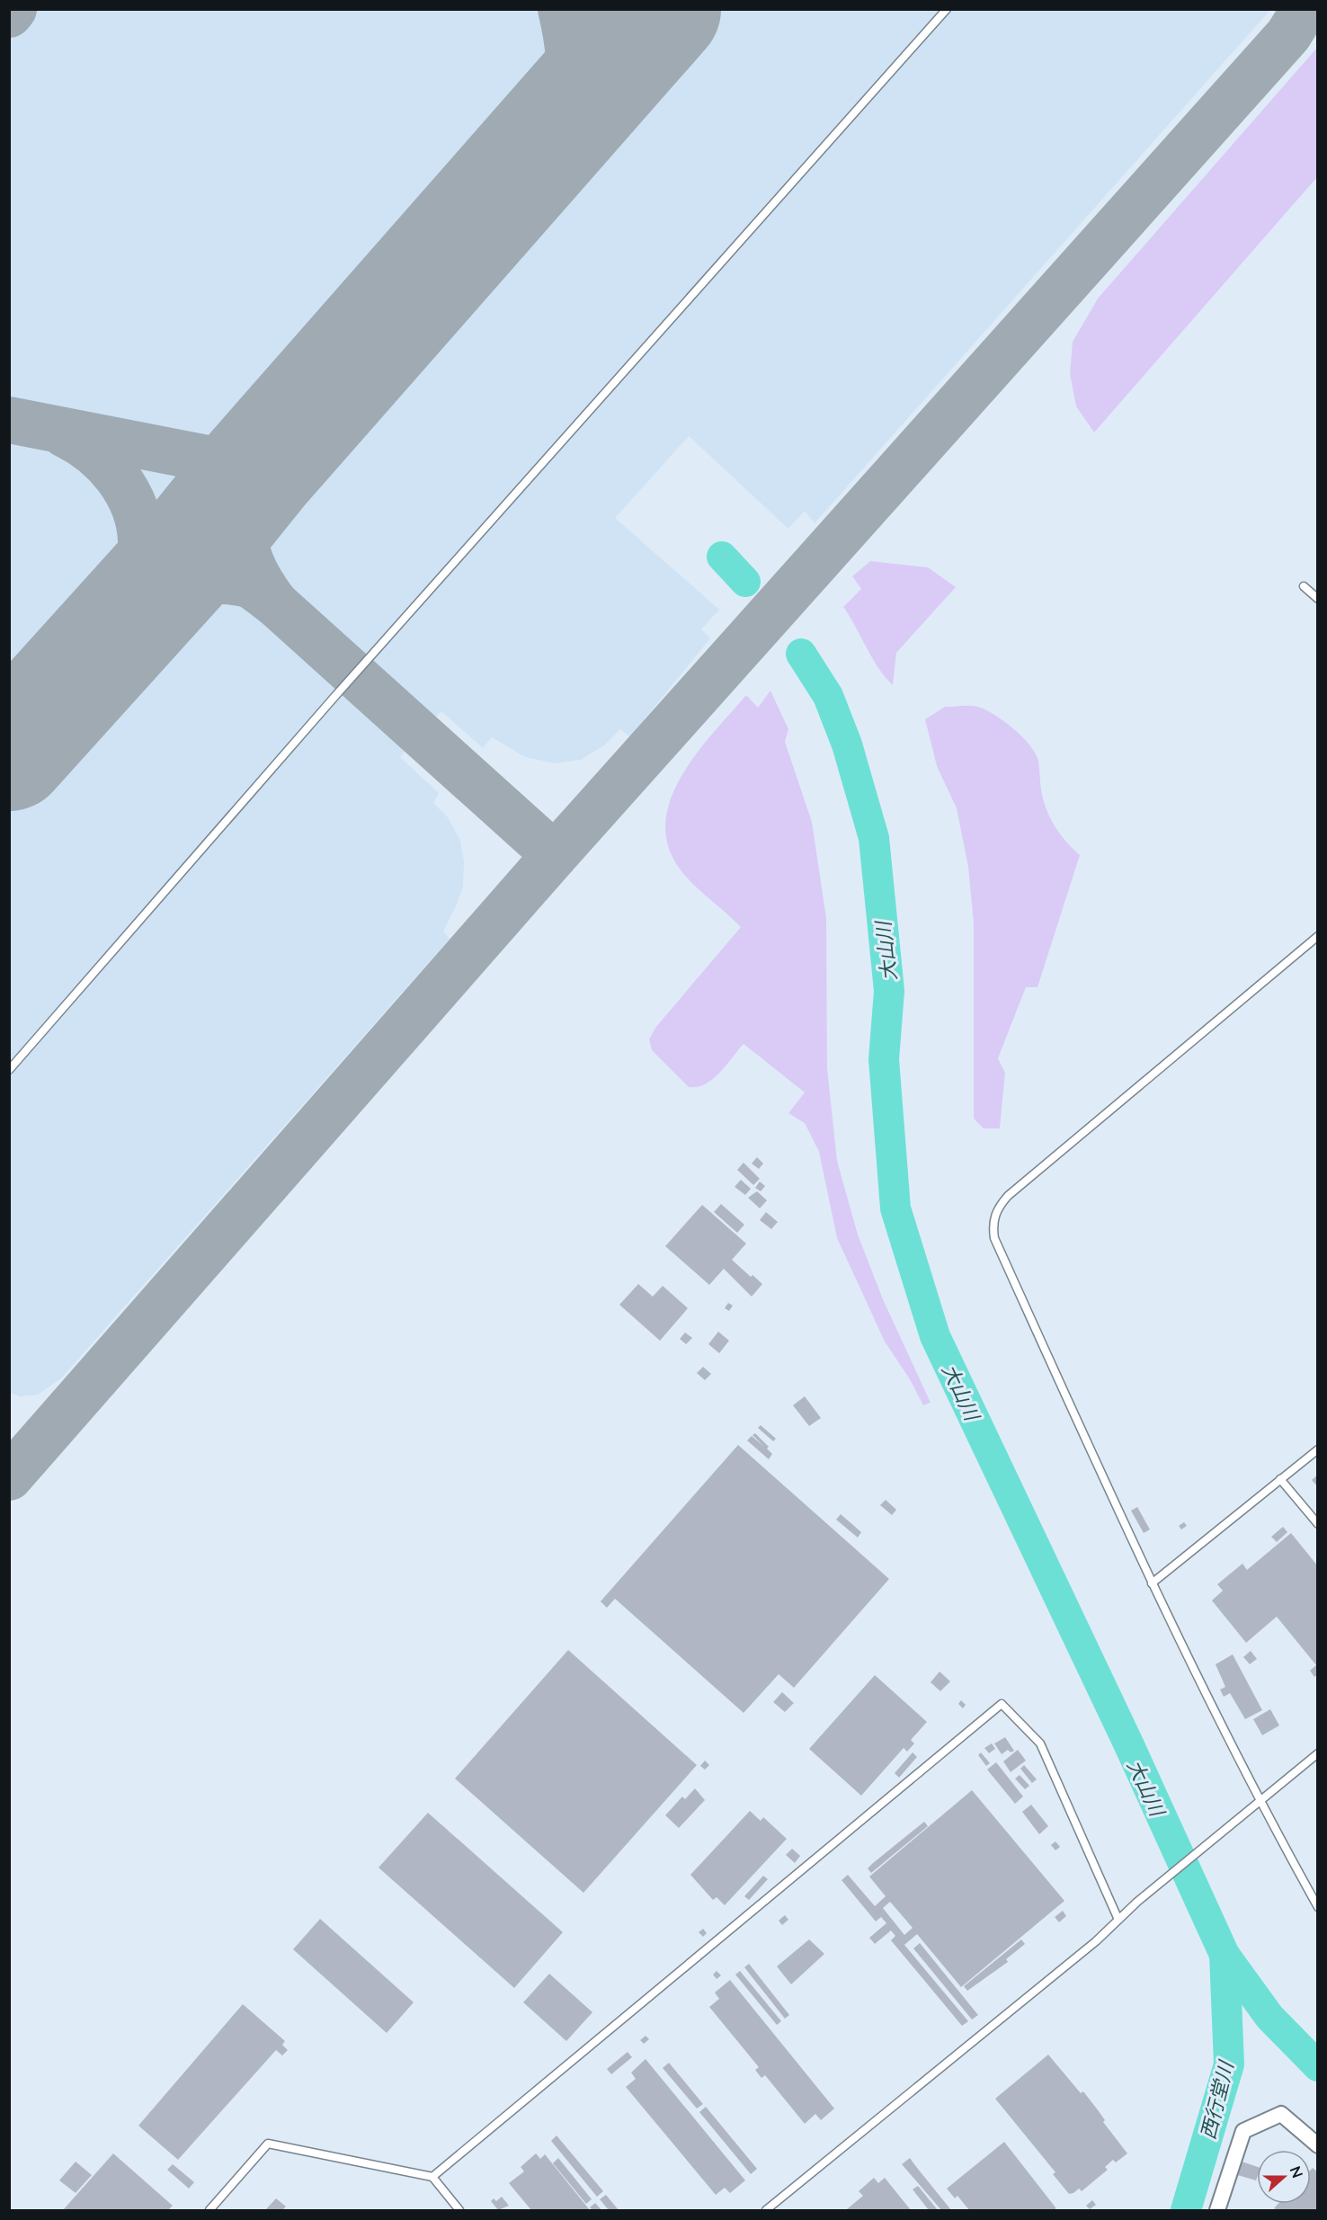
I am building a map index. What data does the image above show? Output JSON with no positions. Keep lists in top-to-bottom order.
{
  "water": ["大山川", "西行堂川"],
  "north": "right"
}
